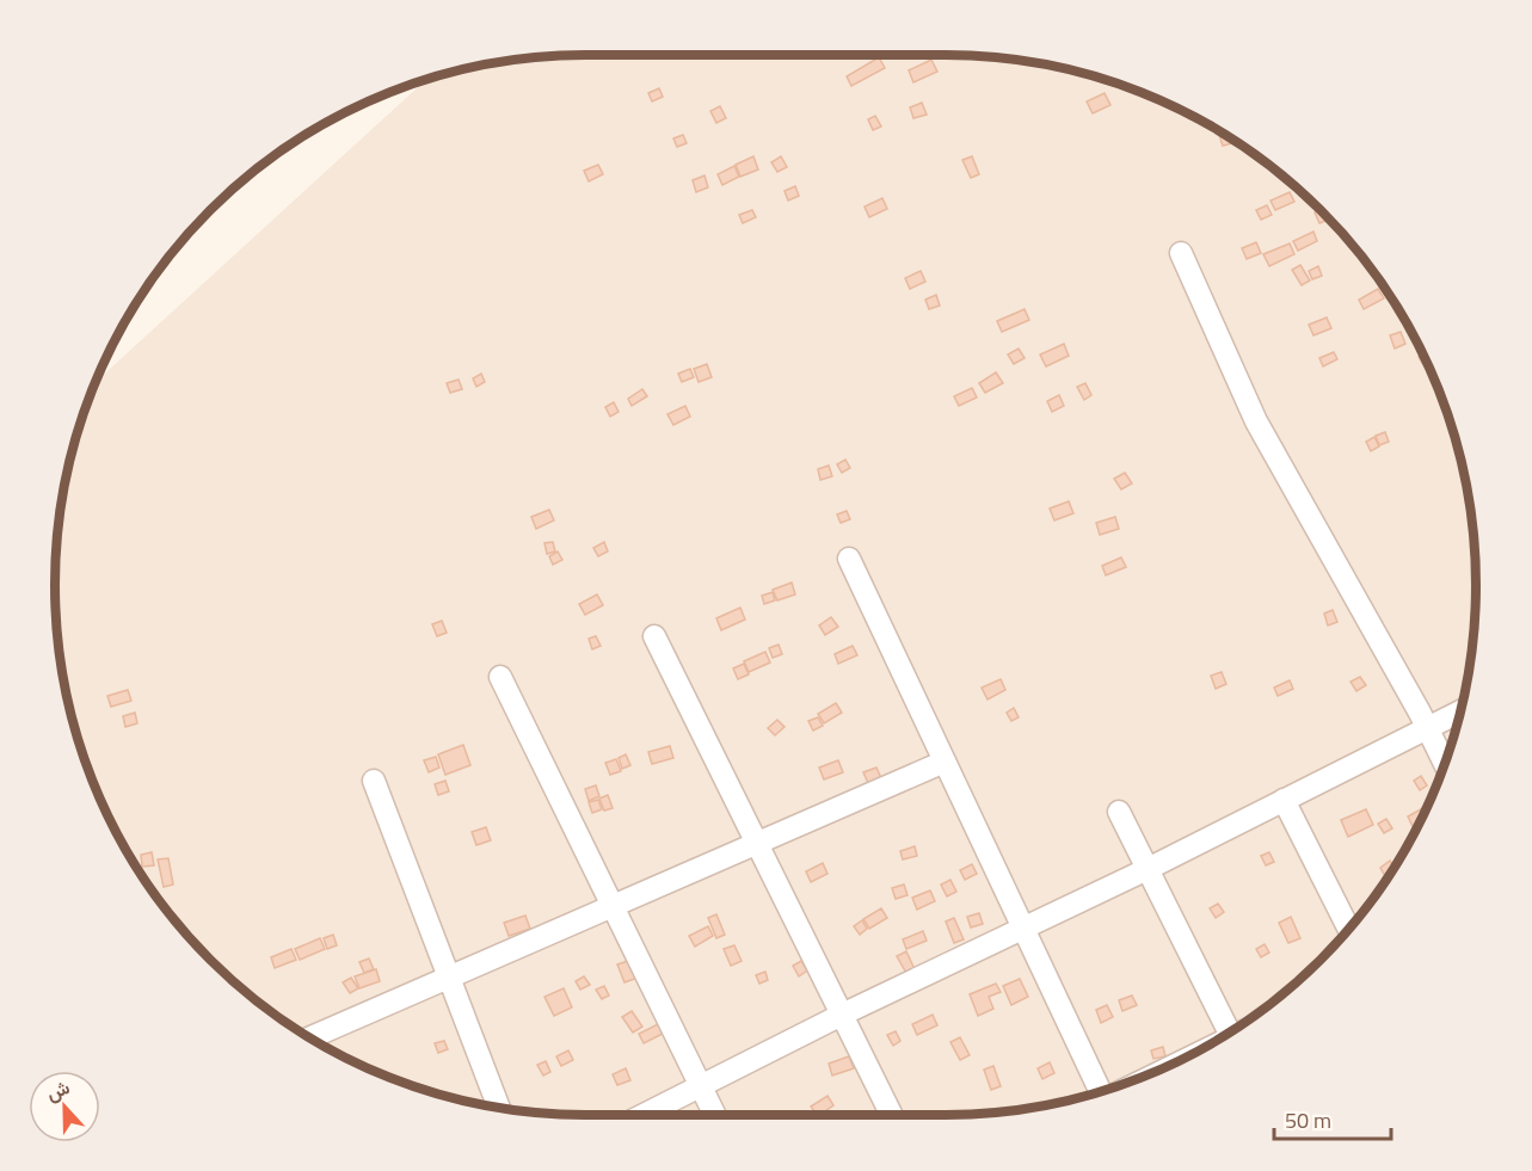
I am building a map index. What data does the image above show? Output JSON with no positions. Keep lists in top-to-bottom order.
{
  "scale_bar": "50 m",
  "north": "top"
}
